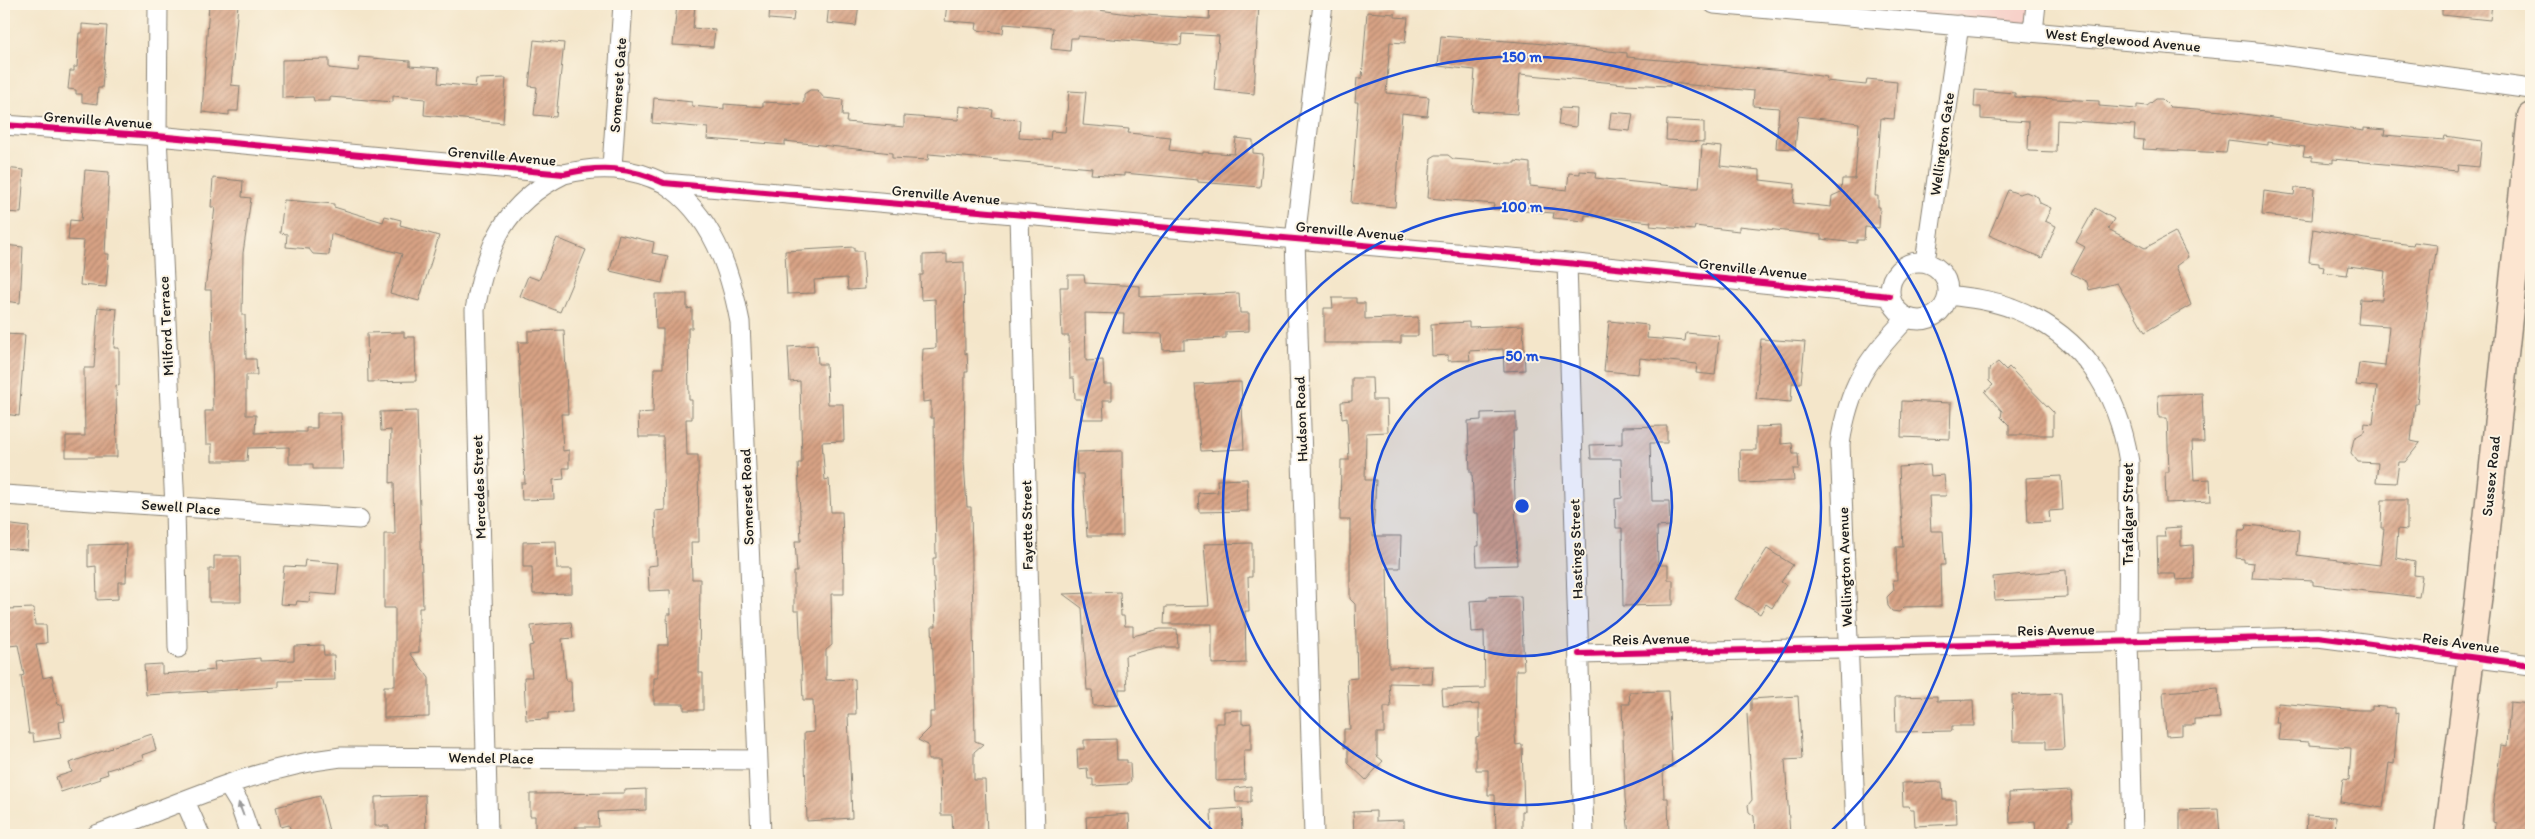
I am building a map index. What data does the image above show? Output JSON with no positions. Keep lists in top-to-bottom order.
{
  "streets": {
    "street": [
      "West Englewood Avenue",
      "Somerset Gate",
      "Grenville Avenue",
      "Wellington Gate",
      "Milford Terrace",
      "Hudson Road",
      "Sussex Road",
      "Mercedes Street",
      "Somerset Road",
      "Sewell Place",
      "Trafalgar Street",
      "Fayette Street",
      "Hastings Street",
      "Wellington Avenue",
      "Reis Avenue",
      "Wendel Place"
    ]
  },
  "crossings": [
    ["West Englewood Avenue", "Wellington Gate"],
    ["Somerset Gate", "Grenville Avenue"],
    ["Grenville Avenue", "Wellington Gate"],
    ["Grenville Avenue", "Milford Terrace"],
    ["Grenville Avenue", "Hudson Road"],
    ["Grenville Avenue", "Mercedes Street"],
    ["Grenville Avenue", "Somerset Road"],
    ["Grenville Avenue", "Trafalgar Street"],
    ["Grenville Avenue", "Fayette Street"],
    ["Grenville Avenue", "Hastings Street"],
    ["Grenville Avenue", "Wellington Avenue"],
    ["Wellington Gate", "Trafalgar Street"],
    ["Wellington Gate", "Wellington Avenue"],
    ["Milford Terrace", "Sewell Place"],
    ["Sussex Road", "Reis Avenue"],
    ["Mercedes Street", "Wendel Place"],
    ["Somerset Road", "Wendel Place"],
    ["Trafalgar Street", "Wellington Avenue"],
    ["Trafalgar Street", "Reis Avenue"],
    ["Hastings Street", "Reis Avenue"],
    ["Wellington Avenue", "Reis Avenue"]
  ],
  "rings": ["150 m", "100 m", "50 m"]
}
